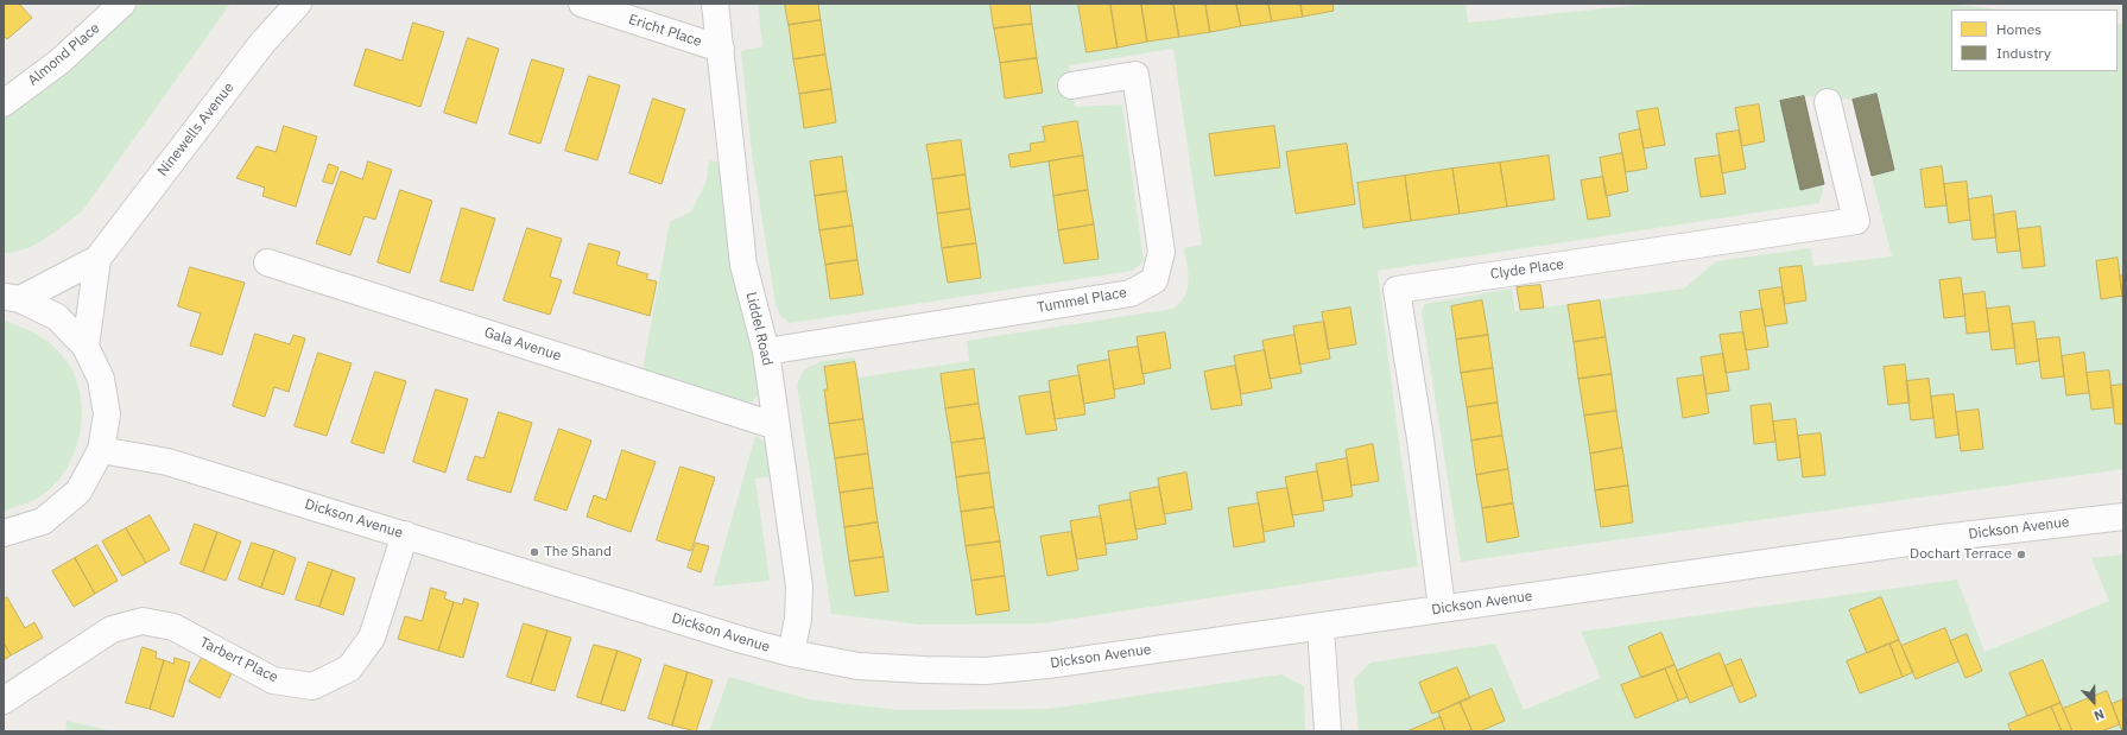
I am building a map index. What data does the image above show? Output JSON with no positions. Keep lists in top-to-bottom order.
{
  "streets": {
    "street": [
      "Ericht Place",
      "Almond Place",
      "Ninewells Avenue",
      "Clyde Place",
      "Tummel Place",
      "Liddel Road",
      "Gala Avenue",
      "Dickson Avenue",
      "Tarbert Place"
    ]
  },
  "crossings": [
    ["Ericht Place", "Liddel Road"],
    ["Clyde Place", "Dickson Avenue"],
    ["Tummel Place", "Liddel Road"],
    ["Liddel Road", "Gala Avenue"],
    ["Liddel Road", "Dickson Avenue"],
    ["Dickson Avenue", "Tarbert Place"]
  ],
  "places": ["The Shand", "Dochart Terrace"],
  "legend": ["Homes", "Industry"],
  "north": "bottom"
}
